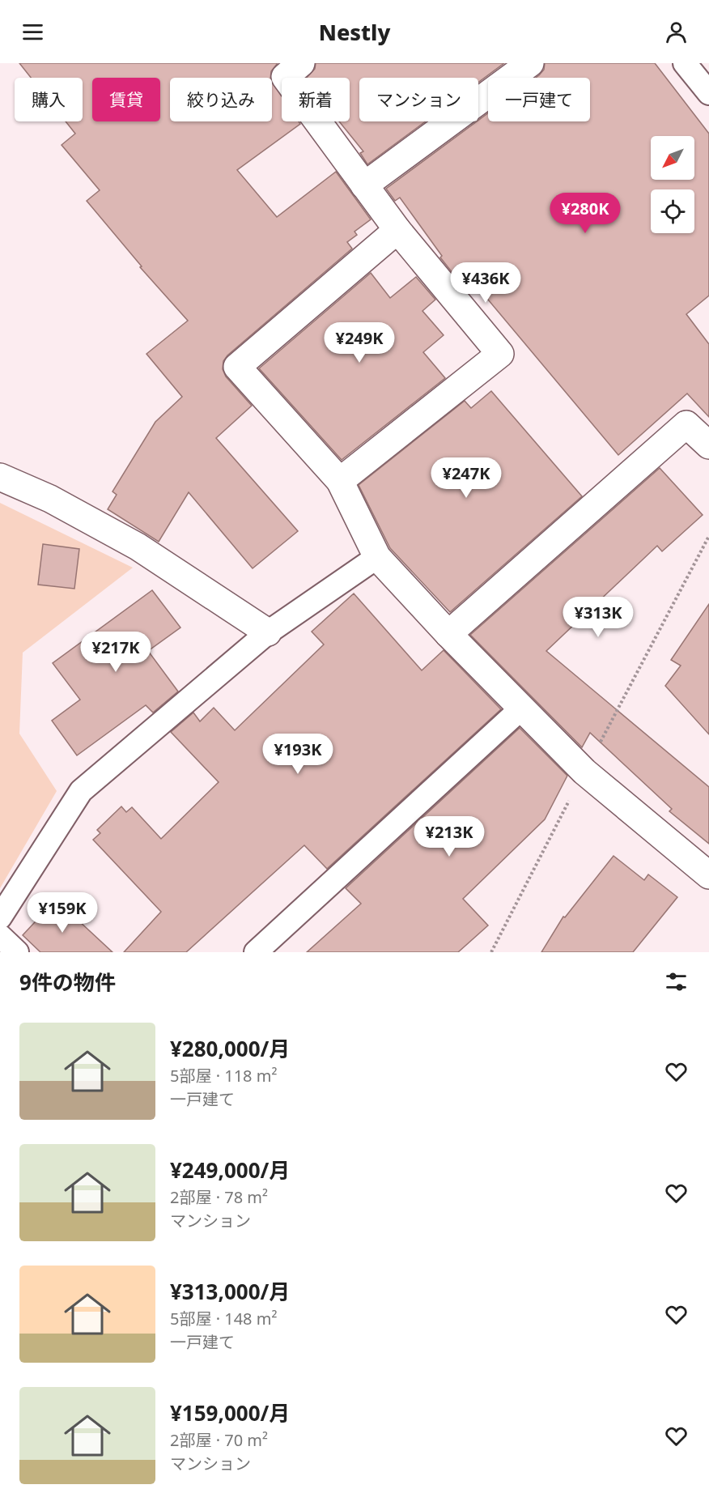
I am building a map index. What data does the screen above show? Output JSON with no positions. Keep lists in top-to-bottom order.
{
  "north": "bottom left",
  "page": {
    "header": "Nestly",
    "chip": [
      "購入",
      "賃貸",
      "絞り込み",
      "新着",
      "マンション",
      "一戸建て"
    ],
    "price": [
      "¥280K",
      "¥436K",
      "¥249K",
      "¥247K",
      "¥313K",
      "¥217K",
      "¥193K",
      "¥213K",
      "¥159K"
    ],
    "heading": "9件の物件",
    "list": [
      {
        "name": "¥280,000/月",
        "note": "5部屋 · 118 m² · 一戸建て"
      },
      {
        "name": "¥249,000/月",
        "note": "2部屋 · 78 m² · マンション"
      },
      {
        "name": "¥313,000/月",
        "note": "5部屋 · 148 m² · 一戸建て"
      },
      {
        "name": "¥159,000/月",
        "note": "2部屋 · 70 m² · マンション"
      }
    ]
  }
}
